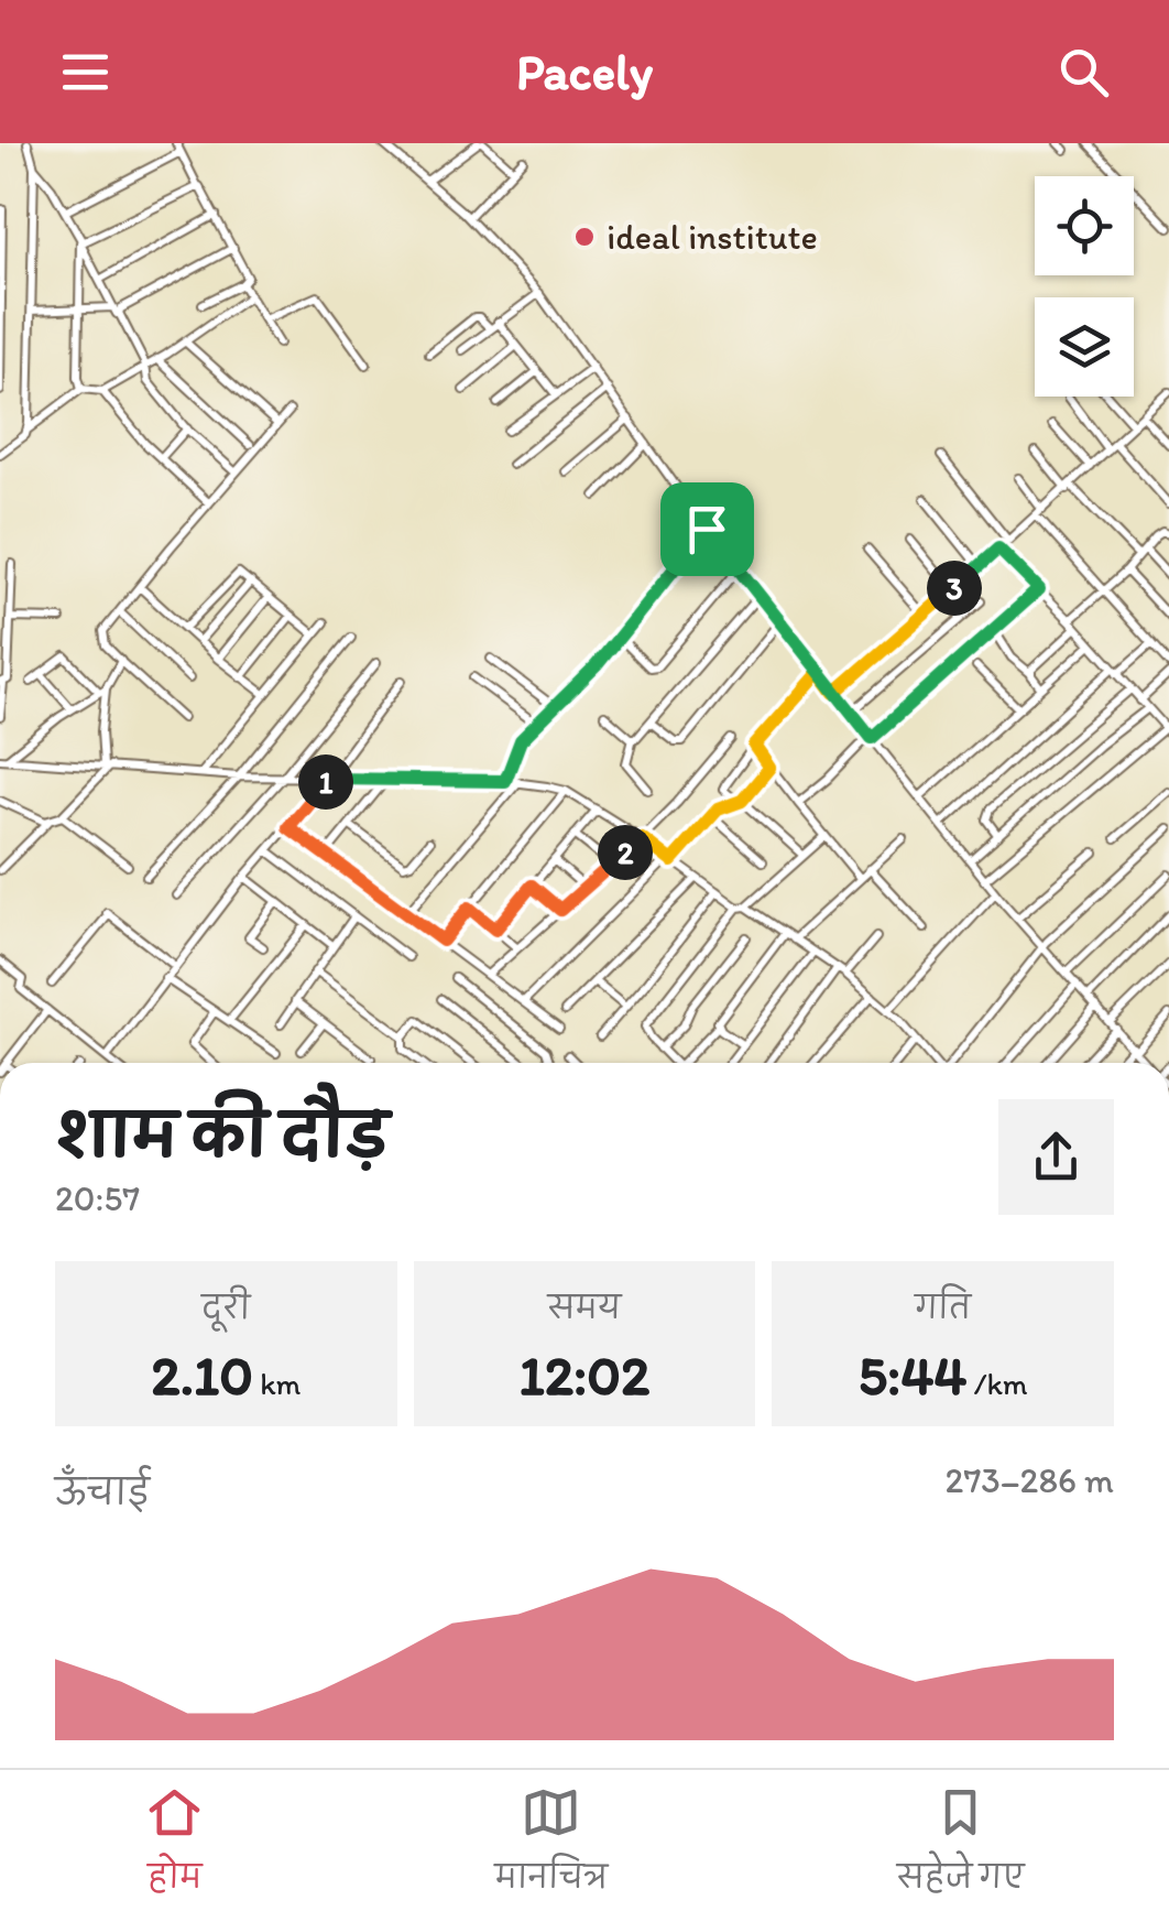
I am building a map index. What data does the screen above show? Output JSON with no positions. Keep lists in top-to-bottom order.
{
  "places": ["ideal institute"],
  "page": {
    "header": "Pacely",
    "pins": ["3", "1", "2"],
    "heading": ["शाम की दौड़", "20:57"],
    "stats": [
      ["दूरी", "2.10 km"],
      ["समय", "12:02"],
      ["गति", "5:44 /km"]
    ],
    "chart": ["ऊँचाई", "273–286 m"],
    "tabs": ["होम", "मानचित्र", "सहेजे गए"]
  }
}
